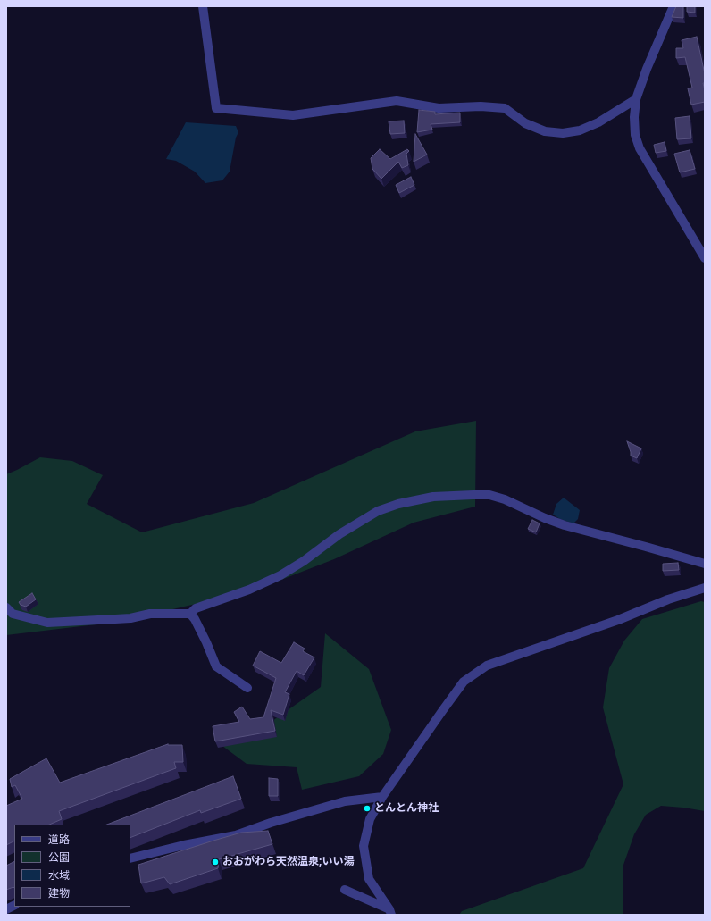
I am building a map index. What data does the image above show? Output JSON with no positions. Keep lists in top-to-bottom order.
{
  "places": ["とんとん神社", "おおがわら天然温泉;いい湯"],
  "legend": [
    "道路",
    "公園",
    "水域",
    "建物"
  ]
}
